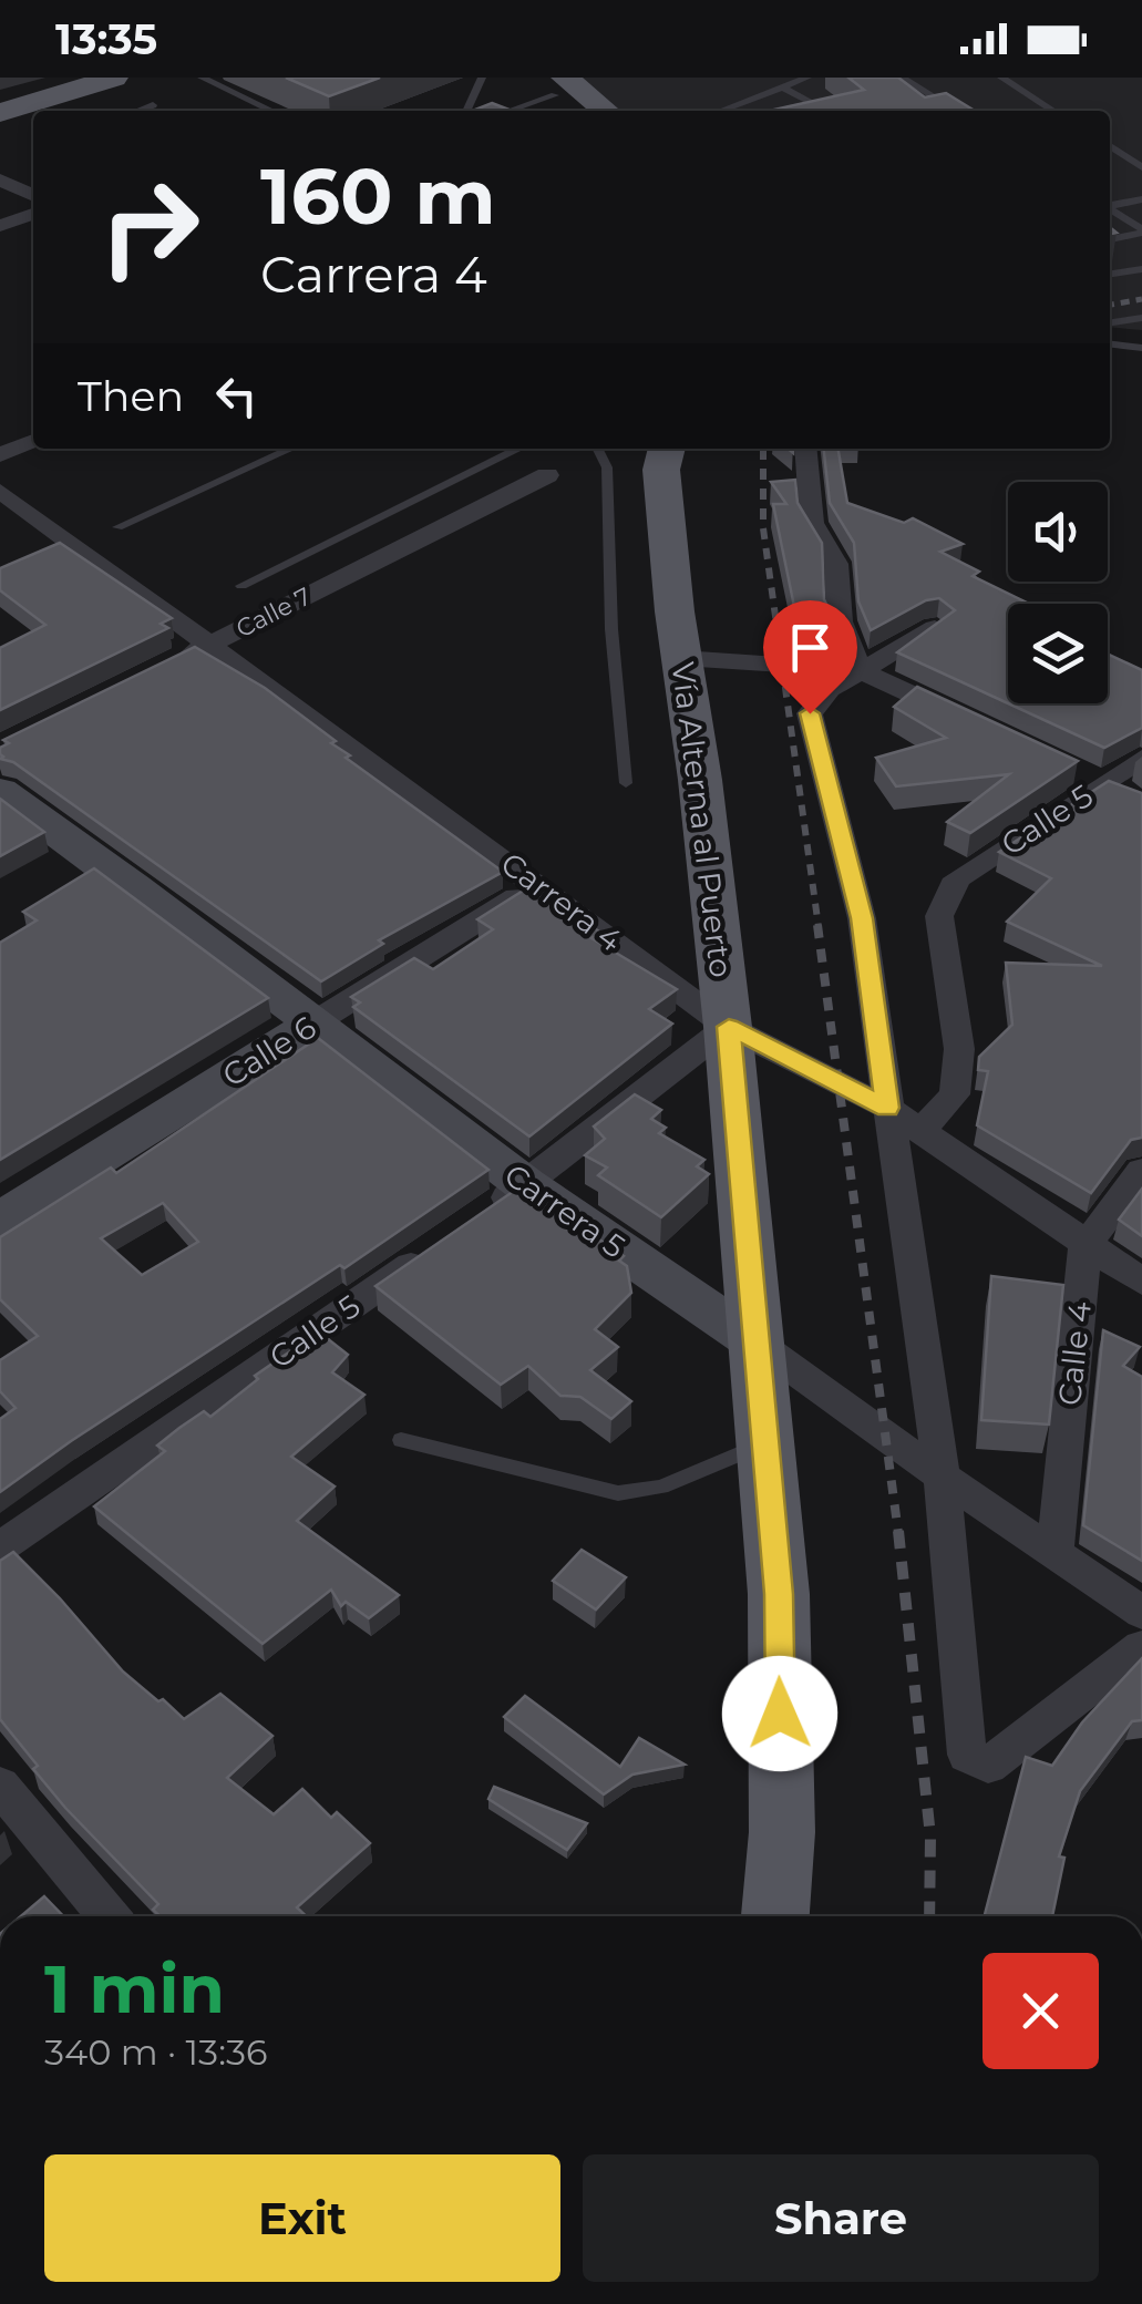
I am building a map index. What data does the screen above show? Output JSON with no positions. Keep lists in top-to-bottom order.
{
  "streets": {
    "main road": ["Vía Alterna al Puerto"],
    "street": [
      "Calle 7",
      "Calle 5",
      "Carrera 4",
      "Calle 6",
      "Carrera 5",
      "Calle 4"
    ]
  },
  "crossings": [
    ["Calle 7", "Carrera 4"],
    ["Vía Alterna al Puerto", "Carrera 4"],
    ["Vía Alterna al Puerto", "Carrera 5"],
    ["Calle 5", "Carrera 4"],
    ["Carrera 4", "Calle 6"],
    ["Carrera 4", "Calle 4"],
    ["Calle 6", "Carrera 5"],
    ["Carrera 5", "Calle 4"]
  ],
  "page": {
    "status": "13:35",
    "turn": ["160 m", "Carrera 4"],
    "then": "Then",
    "heading": ["1 min", "340 m · 13:36"],
    "buttons": ["Exit", "Share"]
  }
}
